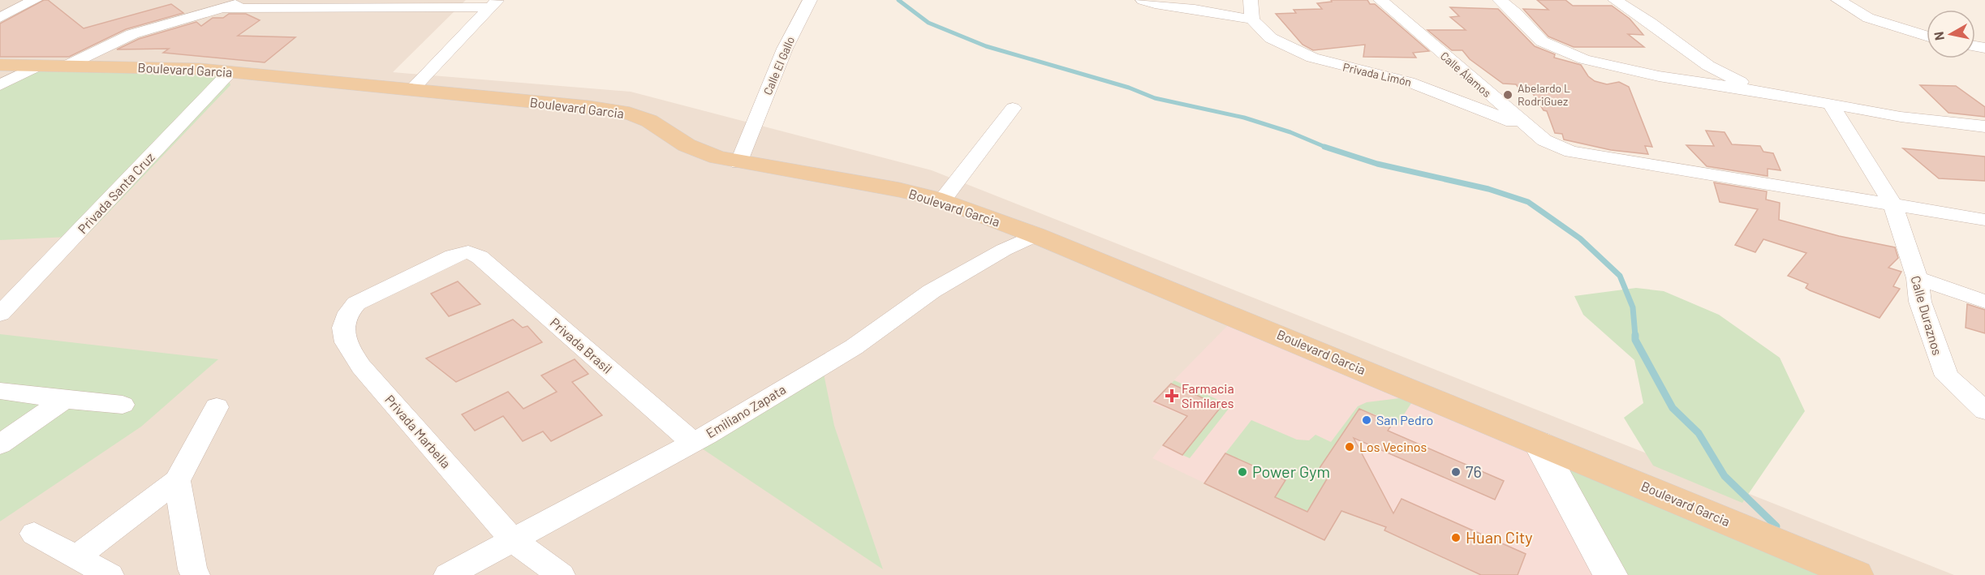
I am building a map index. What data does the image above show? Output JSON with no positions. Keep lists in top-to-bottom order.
{
  "streets": {
    "main road": ["Boulevard Garcia"],
    "street": [
      "Calle El Gallo",
      "Privada Limón",
      "Calle Álamos",
      "Privada Santa Cruz",
      "Calle Duraznos",
      "Privada Brasil",
      "Emiliano Zapata",
      "Privada Marbella"
    ]
  },
  "crossings": [
    ["Calle El Gallo", "Boulevard Garcia"],
    ["Boulevard Garcia", "Privada Santa Cruz"],
    ["Boulevard Garcia", "Emiliano Zapata"],
    ["Privada Limón", "Calle Álamos"],
    ["Calle Álamos", "Calle Duraznos"],
    ["Privada Brasil", "Emiliano Zapata"],
    ["Privada Brasil", "Privada Marbella"],
    ["Emiliano Zapata", "Privada Marbella"]
  ],
  "places": {
    "other": [
      "Abelardo L RodriGuez",
      "San Pedro",
      "Los Vecinos",
      "Power Gym",
      "76",
      "Huan City"
    ],
    "health": ["Farmacia Similares"]
  },
  "north": "left"
}
